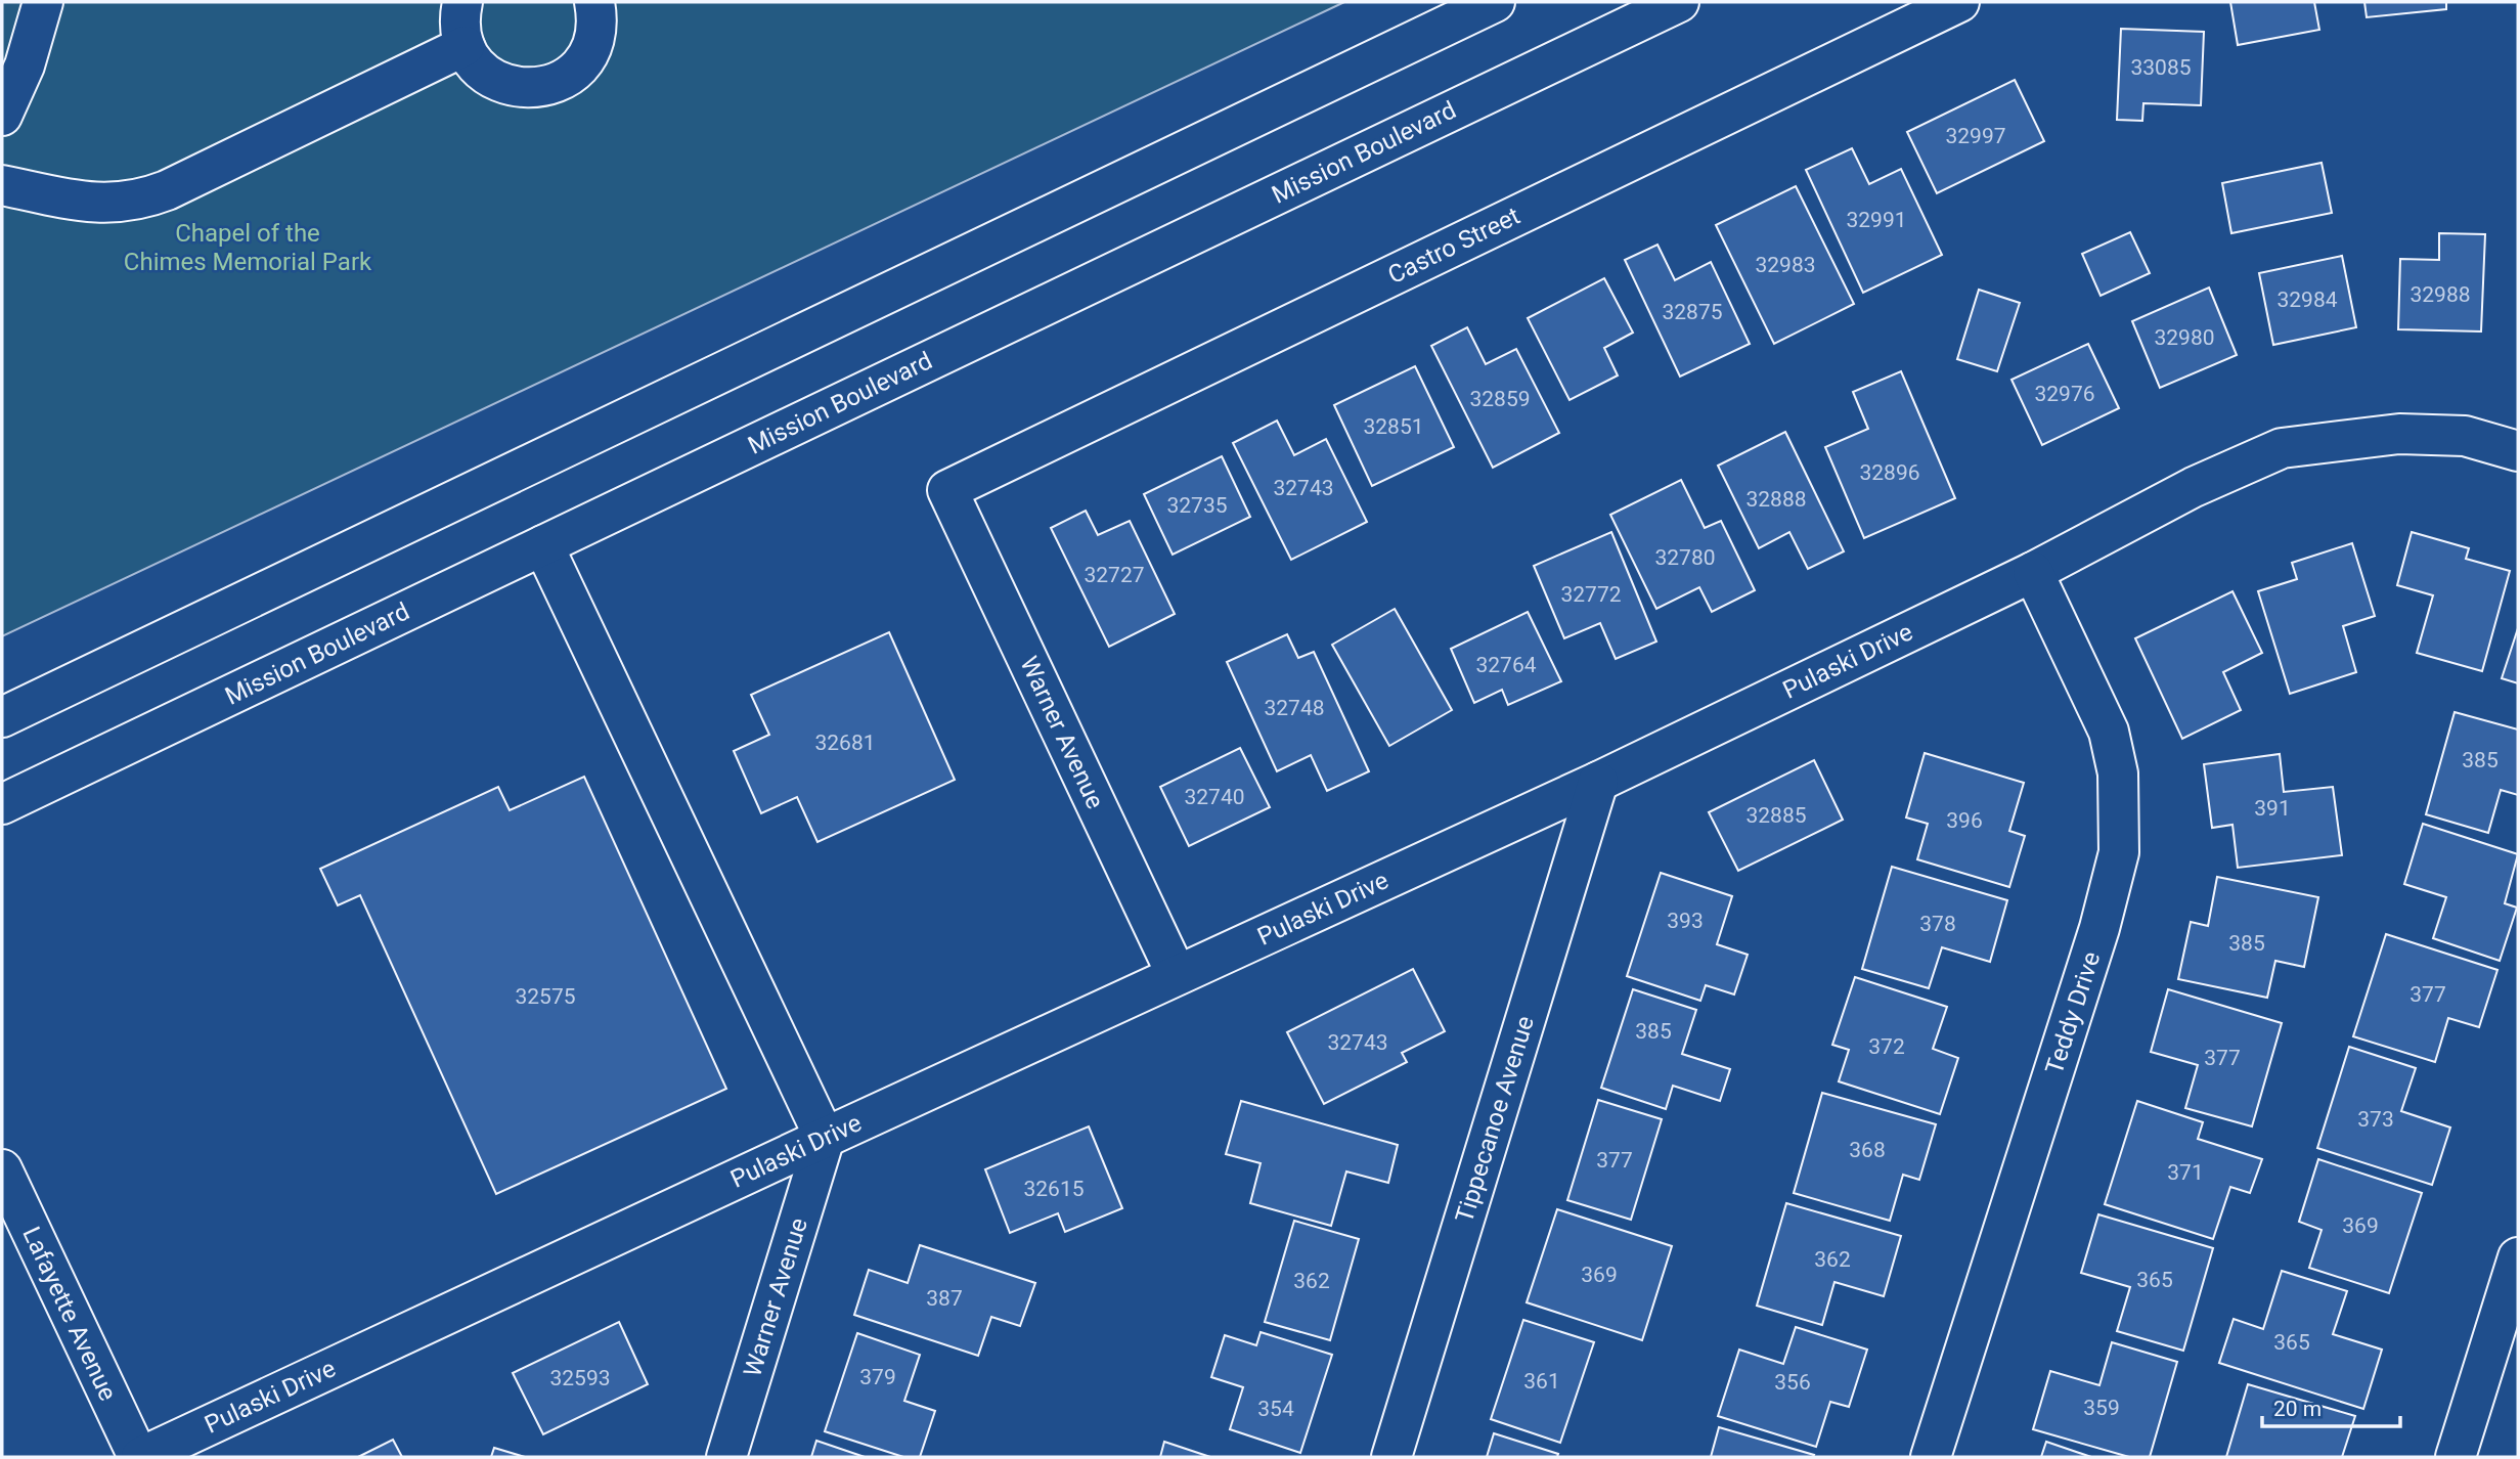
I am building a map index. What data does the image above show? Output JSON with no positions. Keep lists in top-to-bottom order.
{
  "streets": {
    "street": [
      "Mission Boulevard",
      "Castro Street",
      "Pulaski Drive",
      "Warner Avenue",
      "Teddy Drive",
      "Tippecanoe Avenue",
      "Lafayette Avenue"
    ]
  },
  "crossings": [
    ["Castro Street", "Warner Avenue"],
    ["Pulaski Drive", "Warner Avenue"],
    ["Pulaski Drive", "Teddy Drive"],
    ["Pulaski Drive", "Tippecanoe Avenue"],
    ["Pulaski Drive", "Lafayette Avenue"]
  ],
  "parks": ["Chapel of the Chimes Memorial Park"],
  "house_numbers": [
    "33085",
    "32997",
    "32991",
    "32983",
    "32988",
    "32984",
    "32875",
    "32980",
    "32976",
    "32859",
    "32851",
    "32896",
    "32743",
    "32888",
    "32735",
    "32780",
    "32727",
    "32772",
    "32764",
    "32748",
    "32681",
    "385",
    "32740",
    "391",
    "32885",
    "396",
    "393",
    "378",
    "385",
    "377",
    "32575",
    "385",
    "32743",
    "372",
    "377",
    "373",
    "368",
    "377",
    "371",
    "32615",
    "369",
    "362",
    "369",
    "365",
    "362",
    "387",
    "365",
    "379",
    "32593",
    "361",
    "356",
    "359",
    "354"
  ],
  "scale_bar": "20 m"
}
